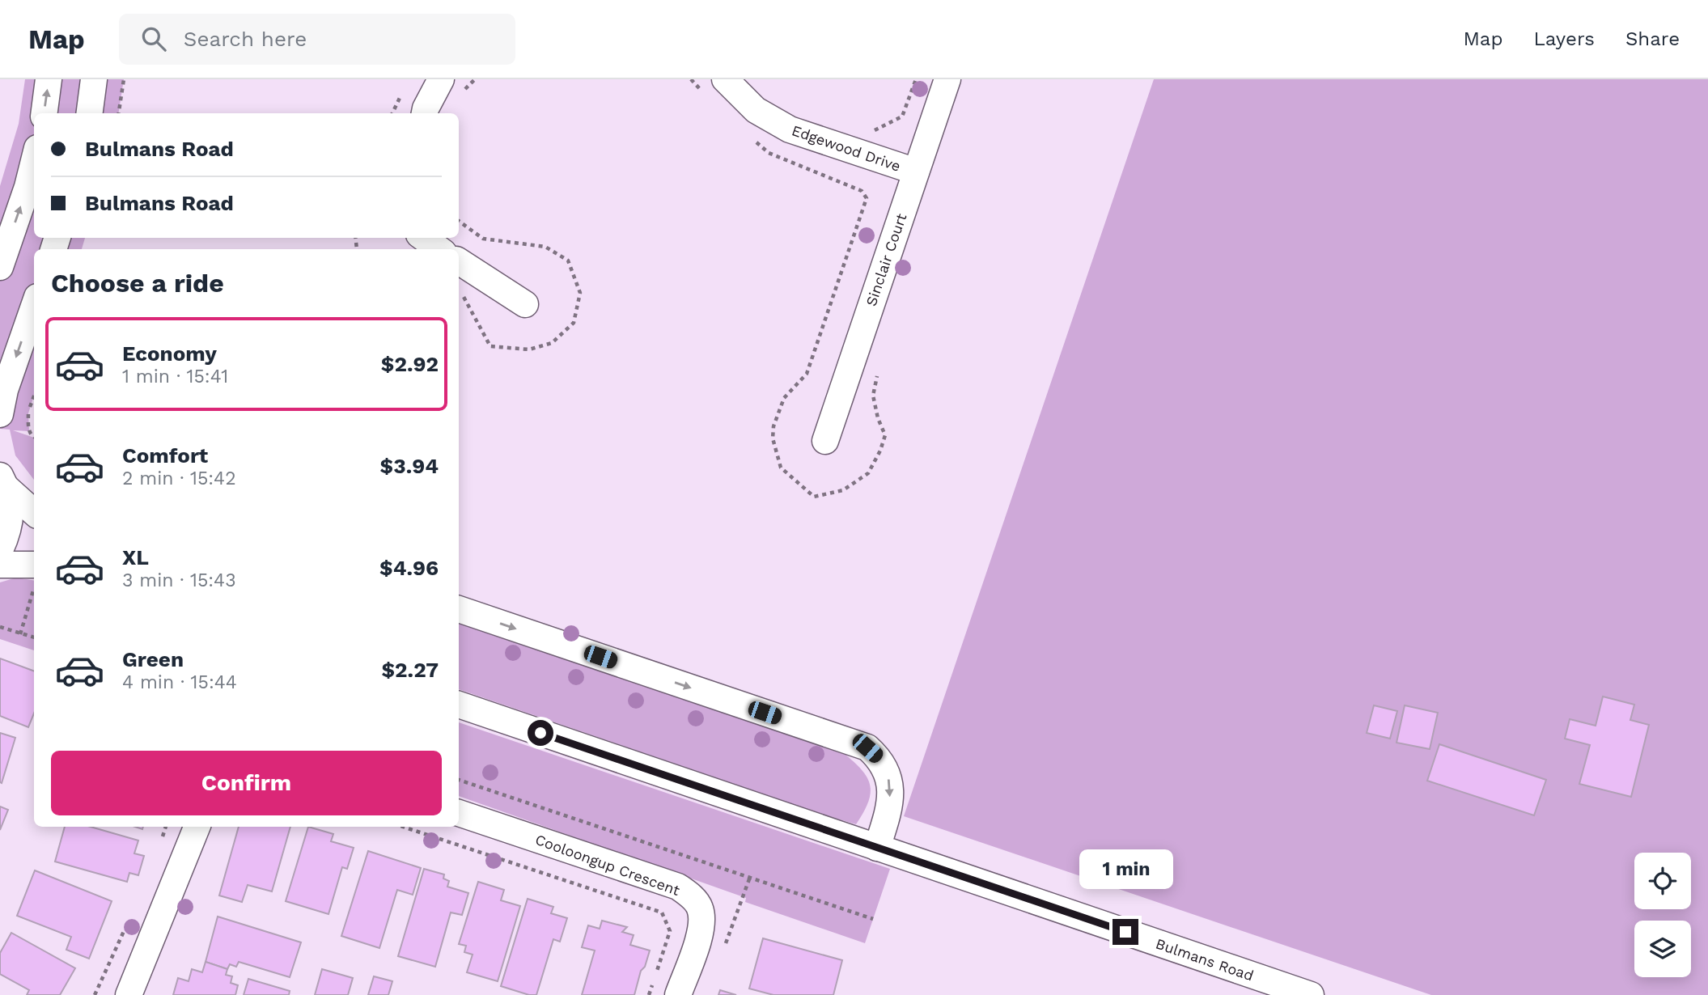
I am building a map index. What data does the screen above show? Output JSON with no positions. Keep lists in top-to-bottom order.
{
  "streets": {
    "street": [
      "Edgewood Drive",
      "Sinclair Court",
      "Cooloongup Crescent",
      "Bulmans Road"
    ]
  },
  "crossings": [
    ["Edgewood Drive", "Sinclair Court"]
  ],
  "page": {
    "header": "Map",
    "search": "Search here",
    "nav": ["Map", "Layers", "Share"],
    "banner": ["Bulmans Road", "Bulmans Road"],
    "heading": "Choose a ride",
    "list": [
      {
        "name": "Economy",
        "note": "1 min · 15:41",
        "value": "$2.92"
      },
      {
        "name": "Comfort",
        "note": "2 min · 15:42",
        "value": "$3.94"
      },
      {
        "name": "XL",
        "note": "3 min · 15:43",
        "value": "$4.96"
      },
      {
        "name": "Green",
        "note": "4 min · 15:44",
        "value": "$2.27"
      }
    ],
    "buttons": "Confirm",
    "bubble": "1 min"
  }
}
